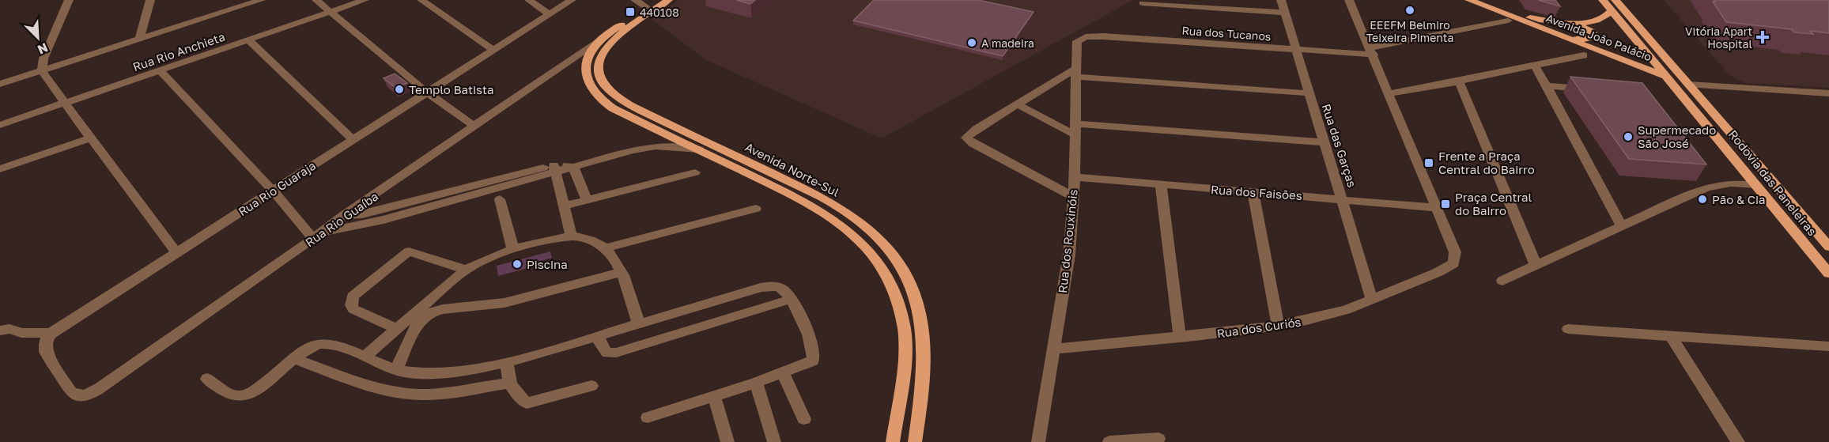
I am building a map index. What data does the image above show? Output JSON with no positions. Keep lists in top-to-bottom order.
{
  "streets": {
    "main road": ["Avenida João Palácio", "Avenida Norte-Sul", "Rodovia das Paneleiras"],
    "street": [
      "Rua dos Tucanos",
      "Rua Rio Anchieta",
      "Rua das Garças",
      "Rua Rio Guaraja",
      "Rua dos Faisões",
      "Rua Rio Guaíba",
      "Rua dos Rouxinóis",
      "Rua dos Curiós"
    ]
  },
  "crossings": [
    ["Rua dos Tucanos", "Rua das Garças"],
    ["Rua dos Tucanos", "Rua dos Rouxinóis"],
    ["Avenida João Palácio", "Rodovia das Paneleiras"],
    ["Rua das Garças", "Rua dos Faisões"],
    ["Rua das Garças", "Rua dos Curiós"],
    ["Avenida Norte-Sul", "Rua Rio Guaíba"],
    ["Rua Rio Guaraja", "Rua Rio Guaíba"],
    ["Rua dos Faisões", "Rua dos Rouxinóis"],
    ["Rua dos Faisões", "Rua dos Curiós"],
    ["Rua dos Rouxinóis", "Rua dos Curiós"]
  ],
  "places": {
    "other": [
      "EEEFM Belmiro Teixeira Pimenta",
      "A madeira",
      "Templo Batista",
      "Supermecado São José",
      "Pão & Cia",
      "Piscina"
    ],
    "transit": ["440108", "Frente a Praça Central do Bairro", "Praça Central do Bairro"],
    "health": ["Vitória Apart Hospital"]
  },
  "north": "bottom right"
}
